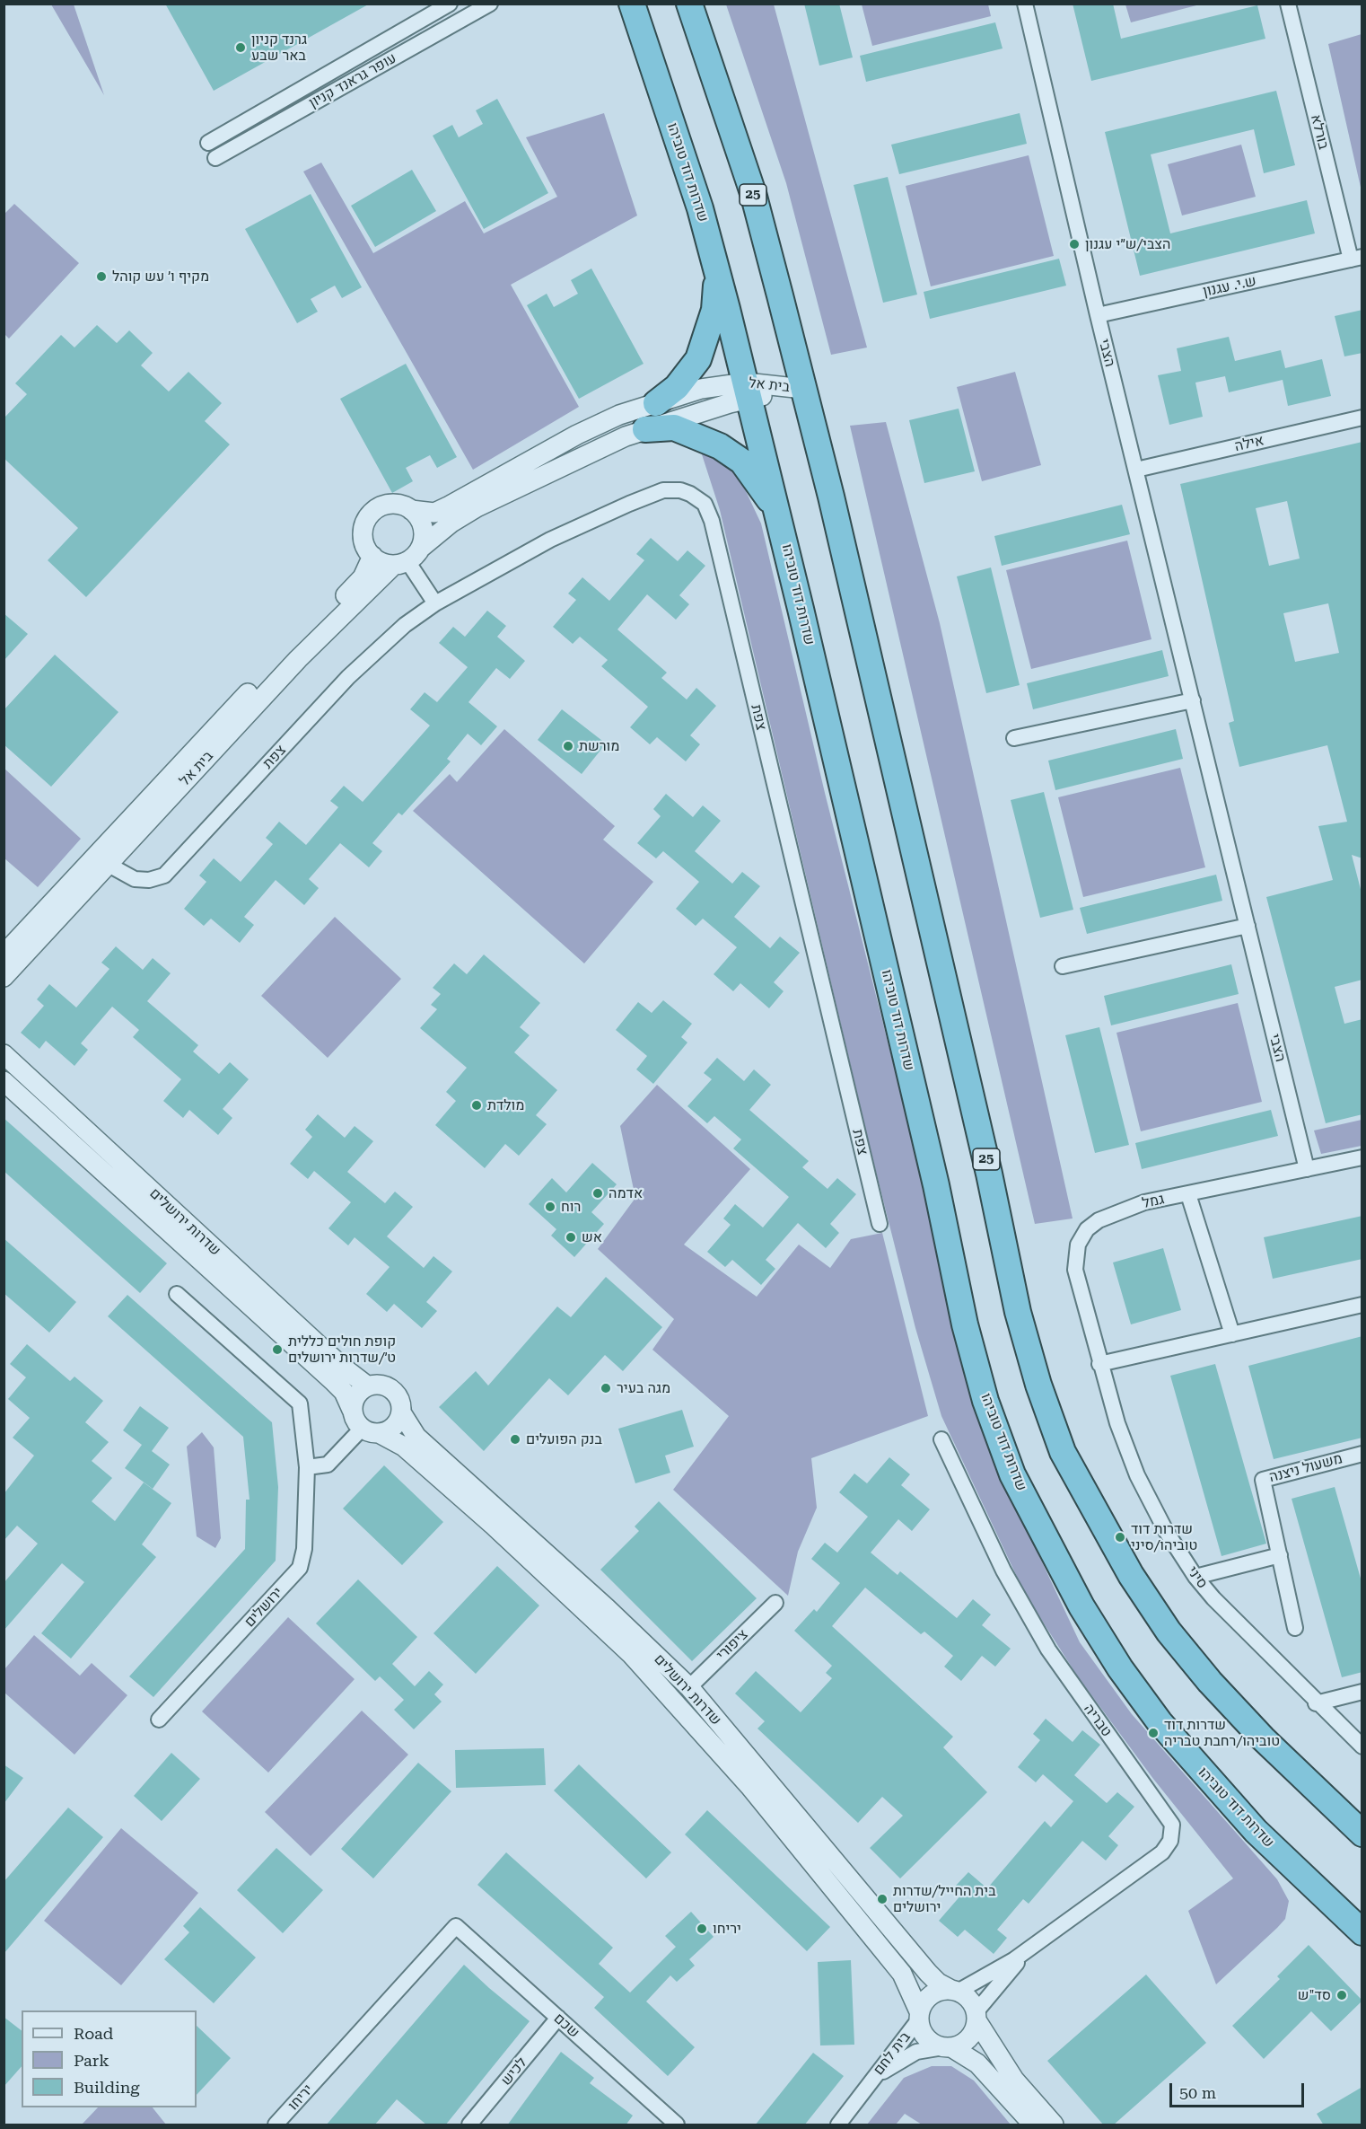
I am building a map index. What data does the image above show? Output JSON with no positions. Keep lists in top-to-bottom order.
{
  "streets": {
    "highway": ["שדרות דוד טוביהו", "25"],
    "street": [
      "עופר גראנד קניון",
      "בורלא",
      "ש.י. עגנון",
      "הצבי",
      "בית אל",
      "אילה",
      "צפת",
      "גמל",
      "שדרות ירושלים",
      "משעול ניצנה",
      "סיני",
      "ירושלים",
      "ציפורי",
      "טבריה",
      "שכם",
      "בית לחם",
      "לכיש",
      "יריחו"
    ]
  },
  "crossings": [
    ["בורלא", "ש.י. עגנון"],
    ["שדרות דוד טוביהו", "בית אל"],
    ["25", "בית אל"],
    ["ש.י. עגנון", "הצבי"],
    ["הצבי", "אילה"],
    ["הצבי", "גמל"],
    ["בית אל", "צפת"],
    ["גמל", "סיני"],
    ["שדרות ירושלים", "ציפורי"],
    ["שדרות ירושלים", "טבריה"],
    ["שדרות ירושלים", "בית לחם"],
    ["טבריה", "בית לחם"],
    ["שכם", "לכיש"],
    ["שכם", "יריחו"]
  ],
  "places": [
    "גרנד קניון באר שבע",
    "הצבי/ש״י עגנון",
    "מקיף ו׳ עש קוהל",
    "מורשת",
    "מולדת",
    "אדמה",
    "רוח",
    "אש",
    "קופת חולים כללית ט׳/שדרות ירושלים",
    "מגה בעיר",
    "בנק הפועלים",
    "שדרות דוד טוביהו/סיני",
    "שדרות דוד טוביהו/רחבת טבריה",
    "בית החייל/שדרות ירושלים",
    "יריחו",
    "סד\"ש"
  ],
  "legend": ["Road", "Park", "Building"],
  "scale_bar": "50 m"
}
